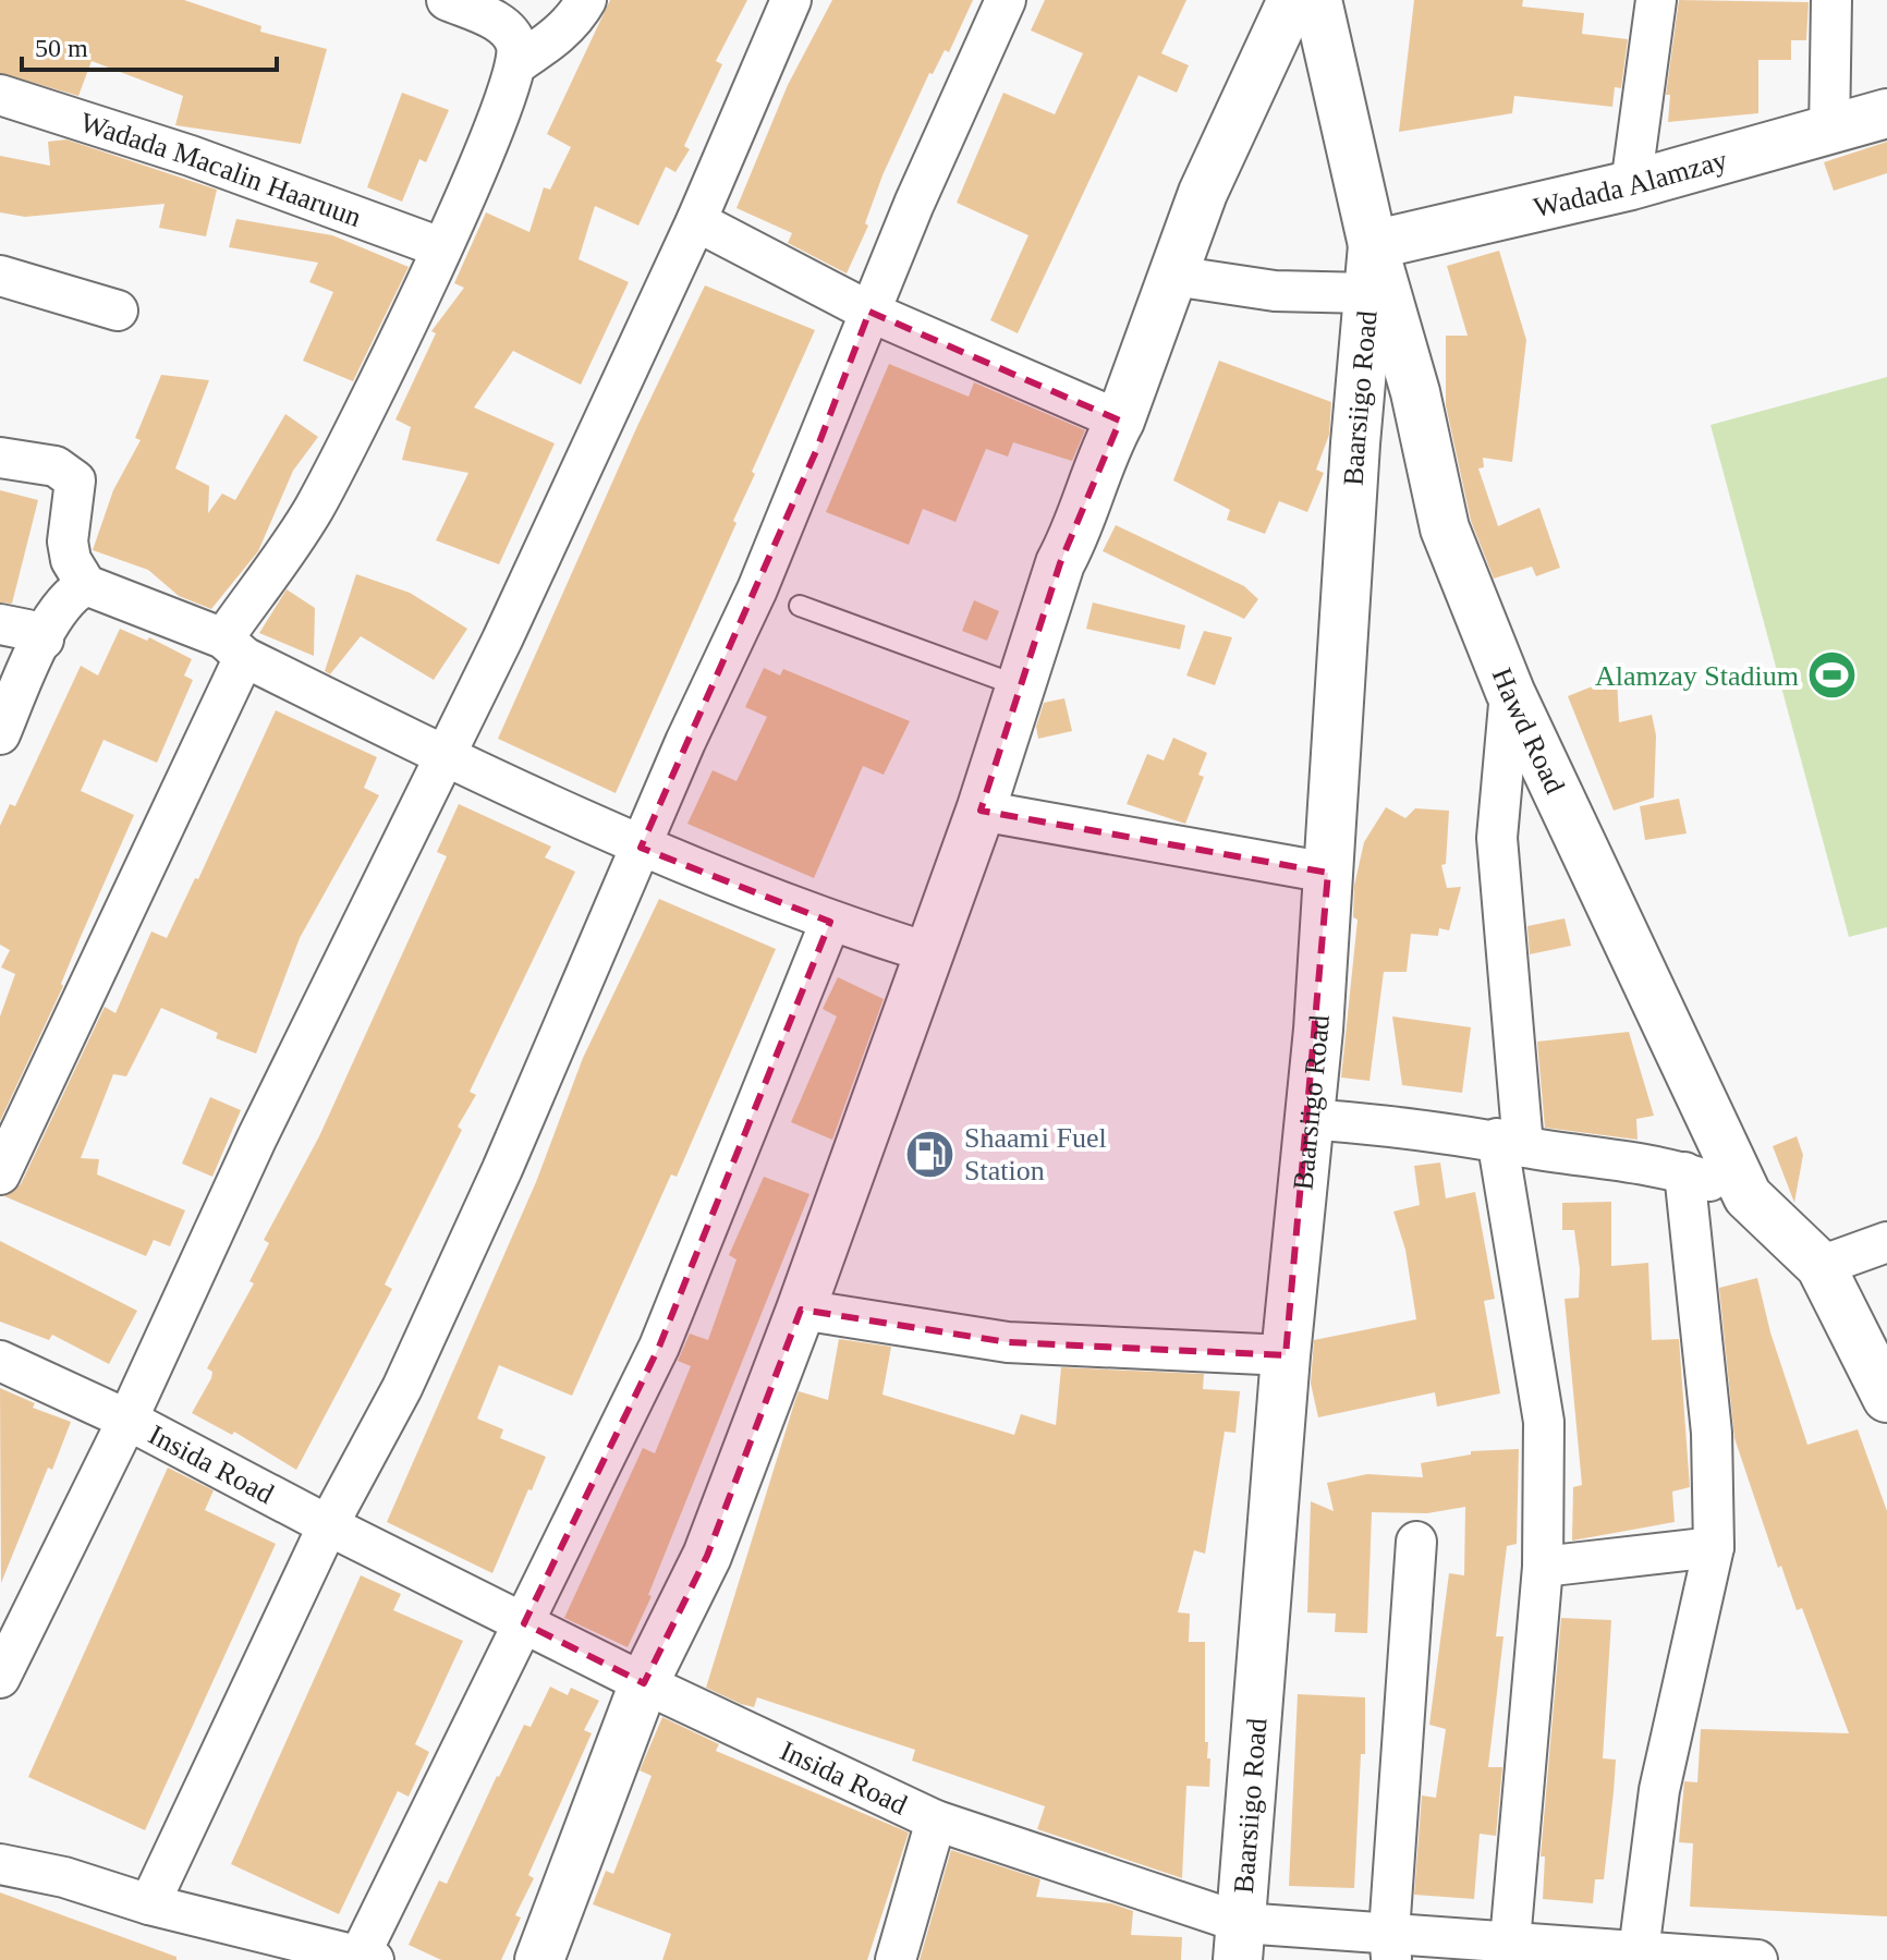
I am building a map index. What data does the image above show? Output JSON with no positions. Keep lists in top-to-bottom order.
{
  "streets": {
    "street": [
      "Wadada Macalin Haaruun",
      "Wadada Alamzay",
      "Baarsiigo Road",
      "Hawd Road",
      "Insida Road"
    ]
  },
  "crossings": [
    ["Wadada Alamzay", "Baarsiigo Road"],
    ["Wadada Alamzay", "Hawd Road"],
    ["Baarsiigo Road", "Hawd Road"],
    ["Baarsiigo Road", "Insida Road"]
  ],
  "places": {
    "sports": ["Alamzay Stadium"],
    "fuel station": ["Shaami Fuel Station"]
  },
  "scale_bar": "50 m"
}
